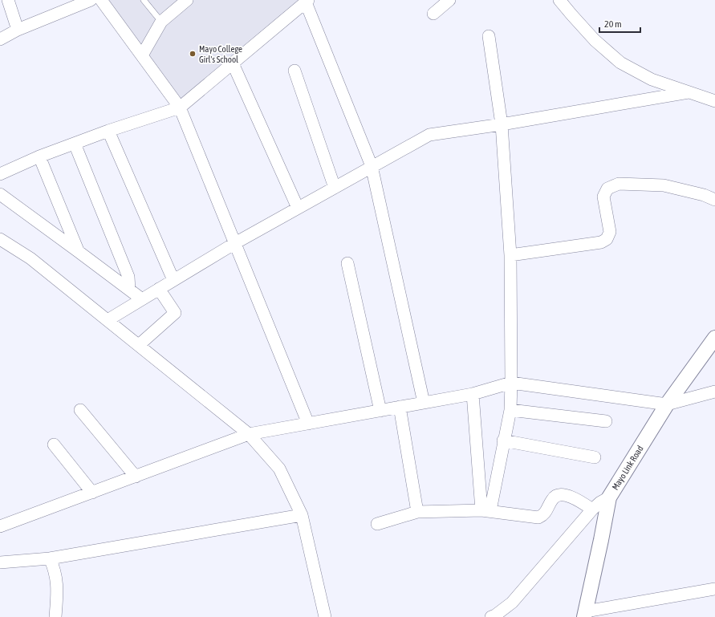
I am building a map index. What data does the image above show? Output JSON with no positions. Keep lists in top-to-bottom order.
{
  "streets": {
    "street": ["Mayo Link Road"]
  },
  "places": ["Mayo College Girl's School"],
  "scale_bar": "20 m"
}
